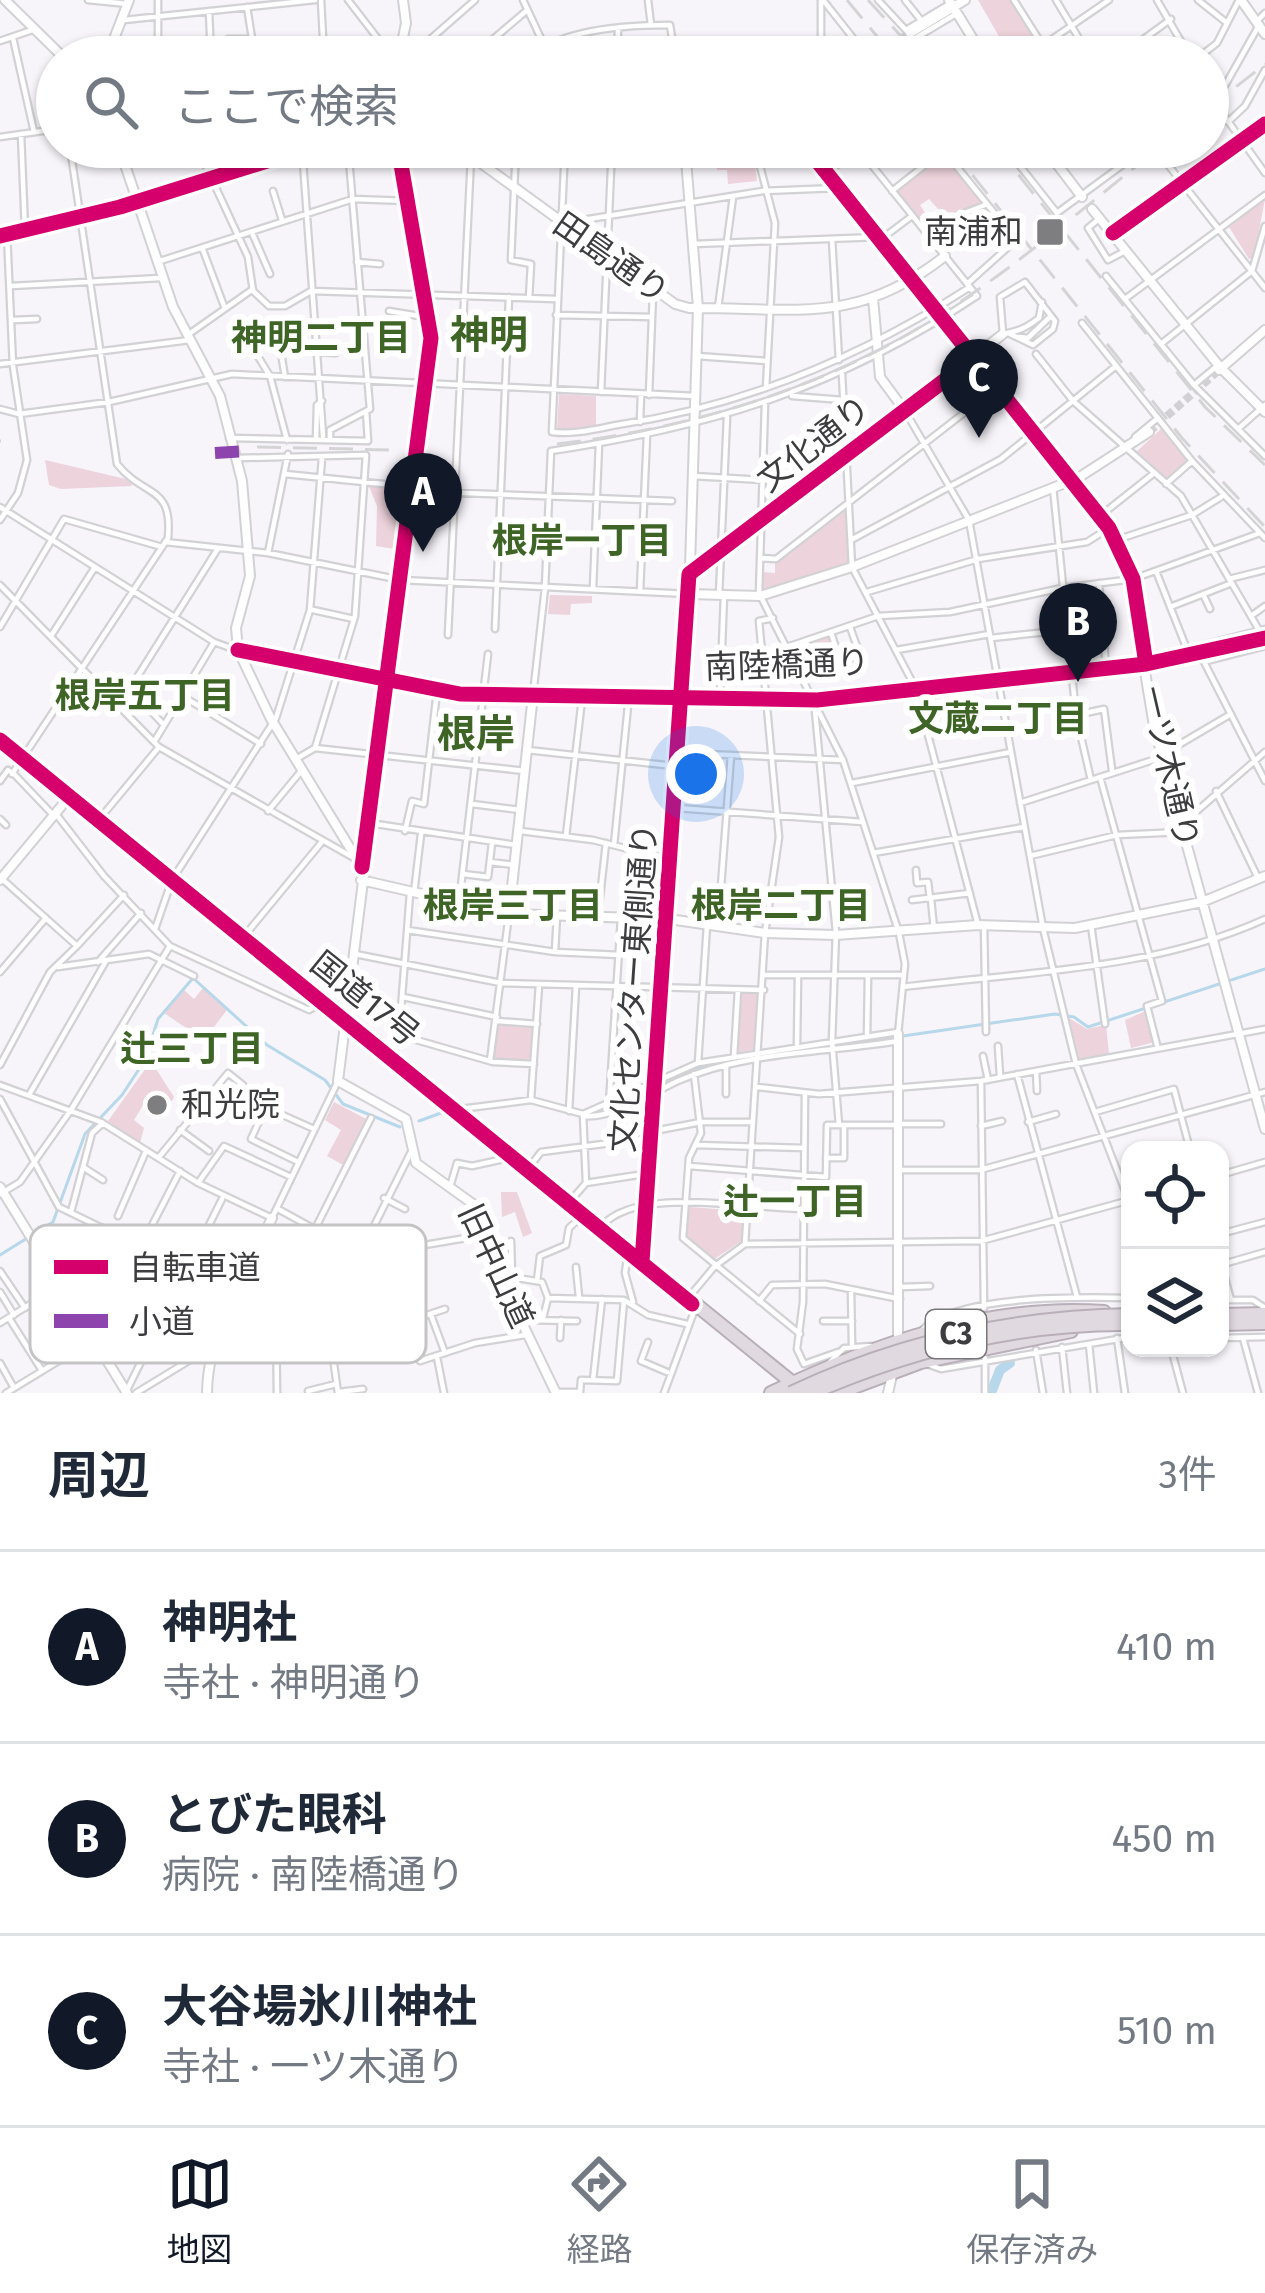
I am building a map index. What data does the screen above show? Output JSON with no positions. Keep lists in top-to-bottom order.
{
  "streets": {
    "highway": ["国道17号", "C3"],
    "street": [
      "田島通り",
      "文化通り",
      "南陸橋通り",
      "一ツ木通り",
      "文化センター東側通り",
      "旧中山道"
    ]
  },
  "crossings": [
    ["田島通り", "一ツ木通り"],
    ["田島通り", "文化センター東側通り"],
    ["文化通り", "一ツ木通り"],
    ["文化通り", "文化センター東側通り"],
    ["南陸橋通り", "一ツ木通り"],
    ["南陸橋通り", "文化センター東側通り"],
    ["文化センター東側通り", "国道17号"],
    ["国道17号", "C3"]
  ],
  "districts": [
    "神明",
    "神明二丁目",
    "根岸一丁目",
    "根岸五丁目",
    "文蔵二丁目",
    "根岸",
    "根岸三丁目",
    "根岸二丁目",
    "辻三丁目",
    "辻一丁目"
  ],
  "places": {
    "transit": ["南浦和"],
    "other": ["和光院"]
  },
  "legend": ["自転車道", "小道"],
  "page": {
    "search": "ここで検索",
    "pins": ["C", "A", "B"],
    "heading": ["周辺", "3件"],
    "list": [
      {
        "mark": "A",
        "name": "神明社",
        "note": "寺社 · 神明通り",
        "value": "410 m"
      },
      {
        "mark": "B",
        "name": "とびた眼科",
        "note": "病院 · 南陸橋通り",
        "value": "450 m"
      },
      {
        "mark": "C",
        "name": "大谷場氷川神社",
        "note": "寺社 · 一ツ木通り",
        "value": "510 m"
      }
    ],
    "nav": ["地図", "経路", "保存済み"]
  }
}
